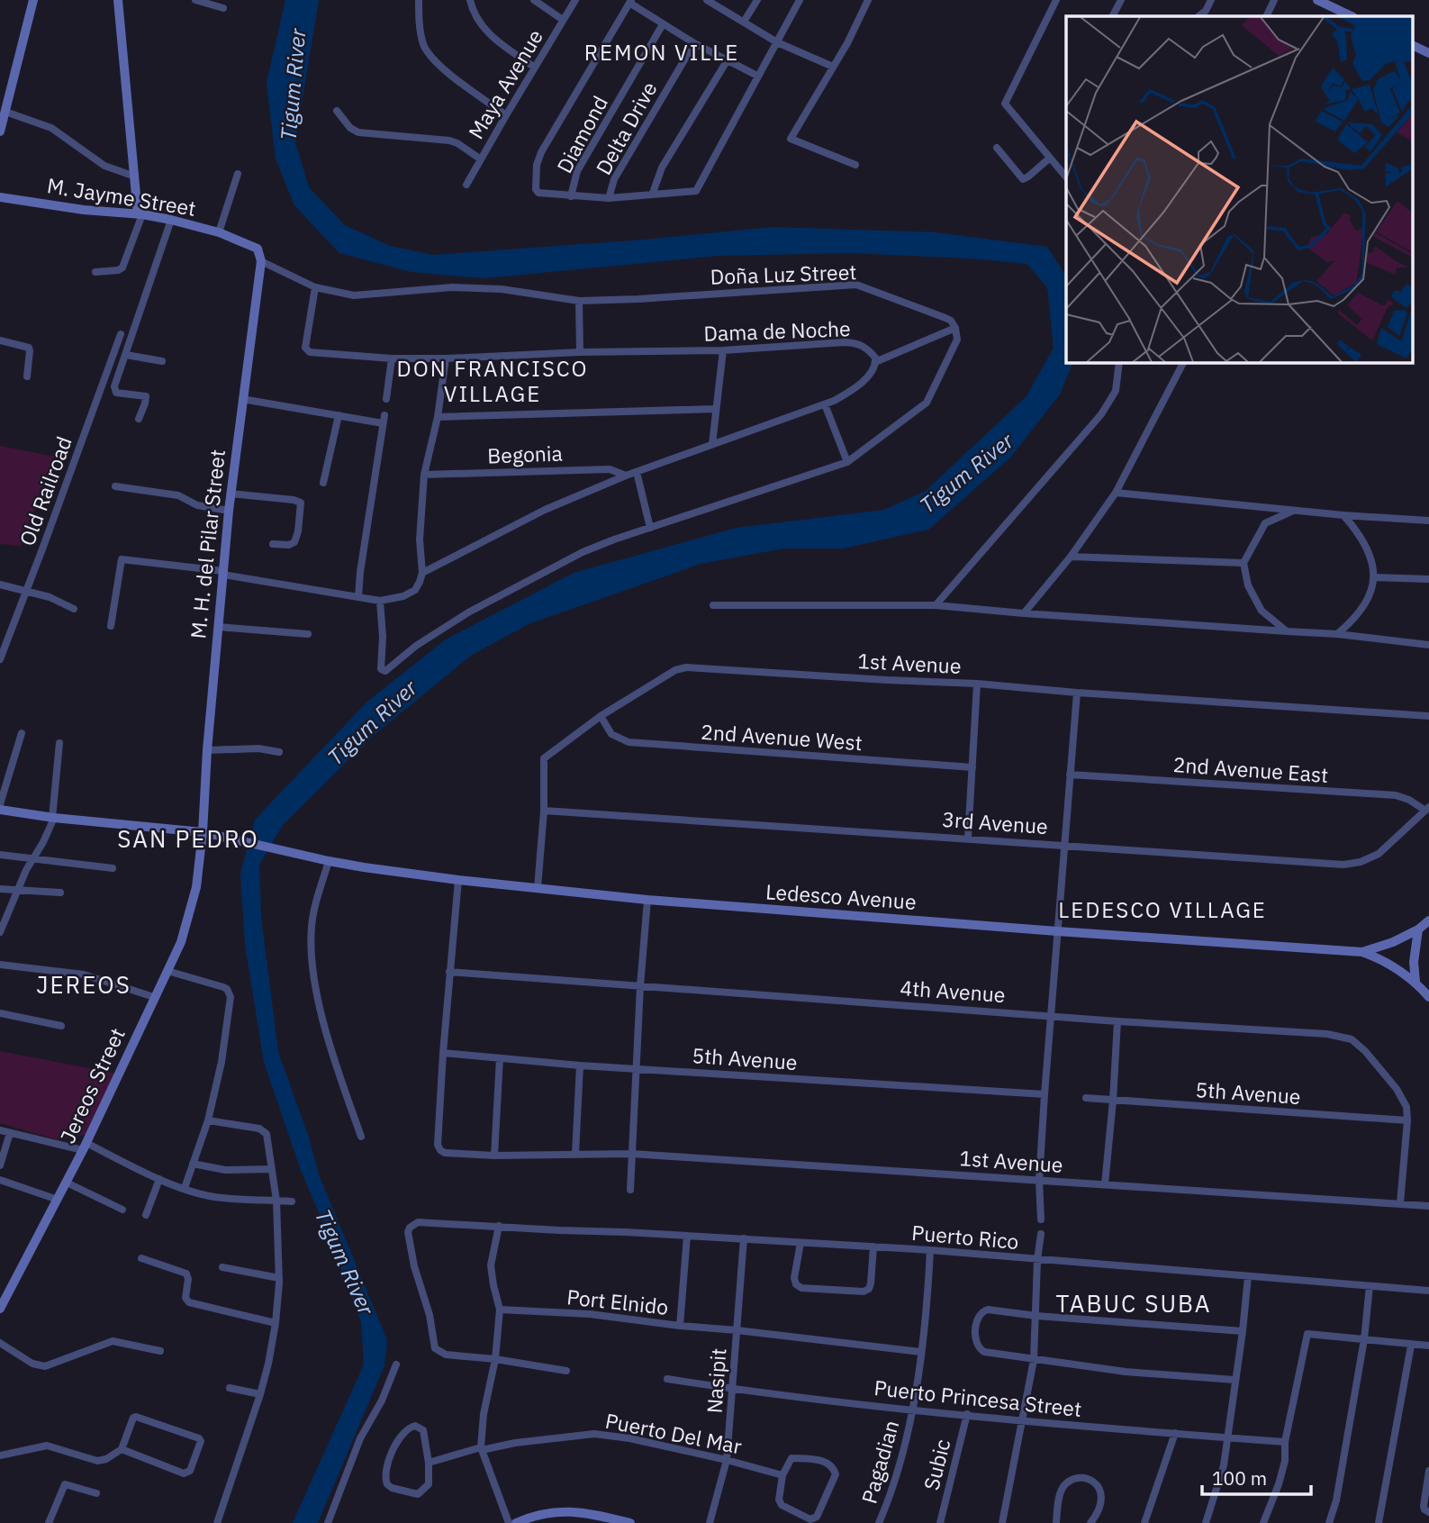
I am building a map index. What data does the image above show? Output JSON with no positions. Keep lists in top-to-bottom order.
{
  "streets": {
    "street": [
      "Maya Avenue",
      "Delta Drive",
      "Diamond",
      "M. Jayme Street",
      "Doña Luz Street",
      "Dama de Noche",
      "Begonia",
      "Old Railroad",
      "M. H. del Pilar Street",
      "1st Avenue",
      "2nd Avenue West",
      "2nd Avenue East",
      "3rd Avenue",
      "Ledesco Avenue",
      "4th Avenue",
      "5th Avenue",
      "Jereos Street",
      "Puerto Rico",
      "Port Elnido",
      "Nasipit",
      "Puerto Princesa Street",
      "Puerto Del Mar",
      "Pagadian",
      "Subic"
    ]
  },
  "crossings": [
    ["M. Jayme Street", "Doña Luz Street"],
    ["M. Jayme Street", "M. H. del Pilar Street"],
    ["Doña Luz Street", "Dama de Noche"],
    ["Doña Luz Street", "M. H. del Pilar Street"],
    ["M. H. del Pilar Street", "Ledesco Avenue"],
    ["M. H. del Pilar Street", "Jereos Street"],
    ["1st Avenue", "2nd Avenue West"],
    ["1st Avenue", "3rd Avenue"],
    ["1st Avenue", "Ledesco Avenue"],
    ["1st Avenue", "5th Avenue"],
    ["2nd Avenue East", "3rd Avenue"],
    ["Ledesco Avenue", "Jereos Street"],
    ["4th Avenue", "5th Avenue"],
    ["Puerto Rico", "Port Elnido"],
    ["Puerto Rico", "Nasipit"],
    ["Puerto Rico", "Pagadian"],
    ["Nasipit", "Puerto Princesa Street"],
    ["Nasipit", "Puerto Del Mar"],
    ["Puerto Princesa Street", "Pagadian"],
    ["Puerto Princesa Street", "Subic"]
  ],
  "districts": [
    "REMON VILLE",
    "DON FRANCISCO VILLAGE",
    "SAN PEDRO",
    "LEDESCO VILLAGE",
    "JEREOS",
    "TABUC SUBA"
  ],
  "water": ["Tigum River"],
  "scale_bar": "100 m"
}
